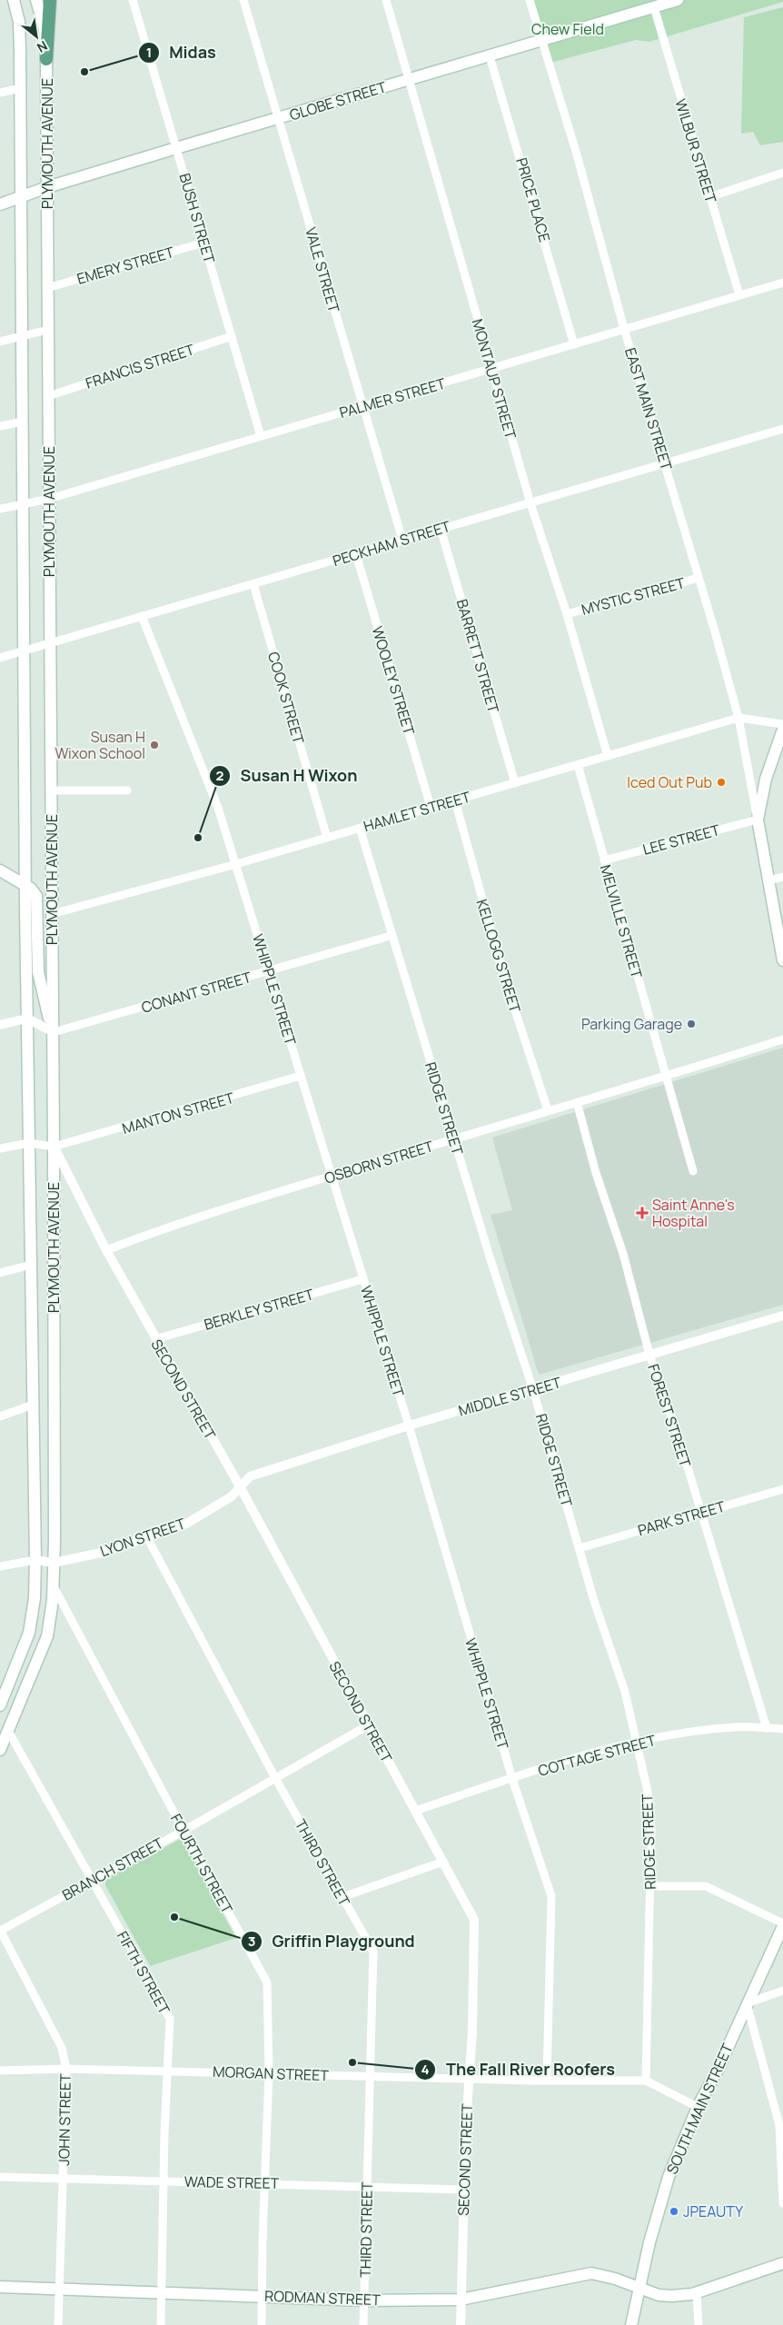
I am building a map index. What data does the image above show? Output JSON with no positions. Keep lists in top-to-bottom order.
{
  "streets": {
    "main road": [
      "GLOBE STREET",
      "PLYMOUTH AVENUE",
      "SOUTH MAIN STREET",
      "RODMAN STREET"
    ],
    "street": [
      "WILBUR STREET",
      "PRICE PLACE",
      "BUSH STREET",
      "EMERY STREET",
      "VALE STREET",
      "FRANCIS STREET",
      "MONTAUP STREET",
      "PALMER STREET",
      "EAST MAIN STREET",
      "PECKHAM STREET",
      "MYSTIC STREET",
      "BARRETT STREET",
      "WOOLEY STREET",
      "COOK STREET",
      "HAMLET STREET",
      "LEE STREET",
      "MELVILLE STREET",
      "KELLOGG STREET",
      "WHIPPLE STREET",
      "CONANT STREET",
      "RIDGE STREET",
      "MANTON STREET",
      "OSBORN STREET",
      "BERKLEY STREET",
      "SECOND STREET",
      "MIDDLE STREET",
      "FOREST STREET",
      "PARK STREET",
      "LYON STREET",
      "COTTAGE STREET",
      "THIRD STREET",
      "FOURTH STREET",
      "BRANCH STREET",
      "FIFTH STREET",
      "MORGAN STREET",
      "JOHN STREET",
      "WADE STREET"
    ]
  },
  "crossings": [
    ["GLOBE STREET", "PLYMOUTH AVENUE"],
    ["GLOBE STREET", "WILBUR STREET"],
    ["GLOBE STREET", "PRICE PLACE"],
    ["GLOBE STREET", "BUSH STREET"],
    ["GLOBE STREET", "VALE STREET"],
    ["GLOBE STREET", "MONTAUP STREET"],
    ["GLOBE STREET", "EAST MAIN STREET"],
    ["PLYMOUTH AVENUE", "EMERY STREET"],
    ["PLYMOUTH AVENUE", "FRANCIS STREET"],
    ["PLYMOUTH AVENUE", "PALMER STREET"],
    ["PLYMOUTH AVENUE", "PECKHAM STREET"],
    ["PLYMOUTH AVENUE", "HAMLET STREET"],
    ["PLYMOUTH AVENUE", "CONANT STREET"],
    ["PLYMOUTH AVENUE", "MANTON STREET"],
    ["PLYMOUTH AVENUE", "SECOND STREET"],
    ["PLYMOUTH AVENUE", "LYON STREET"],
    ["PLYMOUTH AVENUE", "FOURTH STREET"],
    ["PLYMOUTH AVENUE", "FIFTH STREET"],
    ["WILBUR STREET", "PALMER STREET"],
    ["PRICE PLACE", "PALMER STREET"],
    ["BUSH STREET", "EMERY STREET"],
    ["BUSH STREET", "FRANCIS STREET"],
    ["BUSH STREET", "PALMER STREET"],
    ["VALE STREET", "PALMER STREET"],
    ["VALE STREET", "PECKHAM STREET"],
    ["MONTAUP STREET", "PALMER STREET"],
    ["MONTAUP STREET", "PECKHAM STREET"],
    ["MONTAUP STREET", "MYSTIC STREET"],
    ["MONTAUP STREET", "HAMLET STREET"],
    ["PALMER STREET", "EAST MAIN STREET"],
    ["EAST MAIN STREET", "PECKHAM STREET"],
    ["EAST MAIN STREET", "MYSTIC STREET"],
    ["EAST MAIN STREET", "HAMLET STREET"],
    ["EAST MAIN STREET", "LEE STREET"],
    ["PECKHAM STREET", "BARRETT STREET"],
    ["PECKHAM STREET", "WOOLEY STREET"],
    ["PECKHAM STREET", "COOK STREET"],
    ["PECKHAM STREET", "WHIPPLE STREET"],
    ["BARRETT STREET", "HAMLET STREET"],
    ["WOOLEY STREET", "HAMLET STREET"],
    ["COOK STREET", "HAMLET STREET"],
    ["HAMLET STREET", "MELVILLE STREET"],
    ["HAMLET STREET", "KELLOGG STREET"],
    ["HAMLET STREET", "WHIPPLE STREET"],
    ["HAMLET STREET", "RIDGE STREET"],
    ["LEE STREET", "MELVILLE STREET"],
    ["MELVILLE STREET", "OSBORN STREET"],
    ["KELLOGG STREET", "OSBORN STREET"],
    ["WHIPPLE STREET", "CONANT STREET"],
    ["WHIPPLE STREET", "MANTON STREET"],
    ["WHIPPLE STREET", "OSBORN STREET"],
    ["WHIPPLE STREET", "BERKLEY STREET"],
    ["WHIPPLE STREET", "MIDDLE STREET"],
    ["WHIPPLE STREET", "COTTAGE STREET"],
    ["WHIPPLE STREET", "MORGAN STREET"],
    ["CONANT STREET", "RIDGE STREET"],
    ["RIDGE STREET", "OSBORN STREET"],
    ["RIDGE STREET", "MIDDLE STREET"],
    ["RIDGE STREET", "PARK STREET"],
    ["RIDGE STREET", "COTTAGE STREET"],
    ["RIDGE STREET", "MORGAN STREET"],
    ["MANTON STREET", "SECOND STREET"],
    ["OSBORN STREET", "SECOND STREET"],
    ["OSBORN STREET", "FOREST STREET"],
    ["BERKLEY STREET", "SECOND STREET"],
    ["SECOND STREET", "MIDDLE STREET"],
    ["SECOND STREET", "LYON STREET"],
    ["SECOND STREET", "COTTAGE STREET"],
    ["SECOND STREET", "BRANCH STREET"],
    ["SECOND STREET", "MORGAN STREET"],
    ["SECOND STREET", "WADE STREET"],
    ["SECOND STREET", "RODMAN STREET"],
    ["MIDDLE STREET", "FOREST STREET"],
    ["MIDDLE STREET", "LYON STREET"],
    ["FOREST STREET", "PARK STREET"],
    ["FOREST STREET", "COTTAGE STREET"],
    ["LYON STREET", "THIRD STREET"],
    ["THIRD STREET", "BRANCH STREET"],
    ["THIRD STREET", "MORGAN STREET"],
    ["THIRD STREET", "WADE STREET"],
    ["THIRD STREET", "RODMAN STREET"],
    ["FOURTH STREET", "BRANCH STREET"],
    ["FOURTH STREET", "MORGAN STREET"],
    ["FOURTH STREET", "WADE STREET"],
    ["FOURTH STREET", "RODMAN STREET"],
    ["BRANCH STREET", "FIFTH STREET"],
    ["BRANCH STREET", "JOHN STREET"],
    ["FIFTH STREET", "MORGAN STREET"],
    ["FIFTH STREET", "WADE STREET"],
    ["FIFTH STREET", "RODMAN STREET"],
    ["MORGAN STREET", "SOUTH MAIN STREET"],
    ["MORGAN STREET", "JOHN STREET"],
    ["SOUTH MAIN STREET", "RODMAN STREET"],
    ["JOHN STREET", "WADE STREET"],
    ["JOHN STREET", "RODMAN STREET"]
  ],
  "parks": ["Chew Field"],
  "places": {
    "other": [
      "Midas",
      "Susan H Wixon School",
      "Iced Out Pub",
      "Susan H Wixon",
      "Parking Garage",
      "Griffin Playground",
      "The Fall River Roofers",
      "JPEAUTY"
    ],
    "health": ["Saint Anne's Hospital"]
  },
  "north": "bottom right"
}
